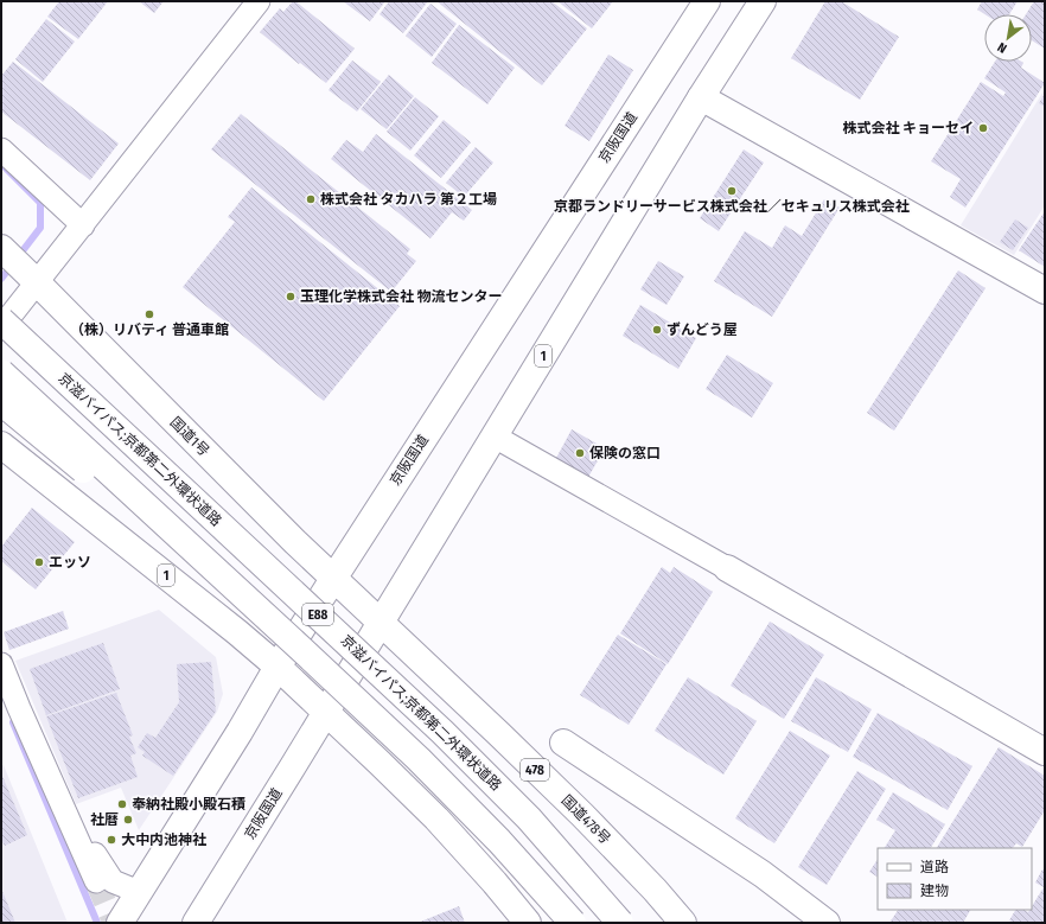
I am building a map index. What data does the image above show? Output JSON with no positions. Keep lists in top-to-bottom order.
{
  "streets": {
    "main road": [
      "京阪国道",
      "1",
      "国道1号",
      "京滋バイパス;京都第二外環状道路",
      "E88",
      "478",
      "国道478号"
    ]
  },
  "crossings": [
    ["京阪国道", "1"],
    ["京阪国道", "国道1号"],
    ["京阪国道", "国道478号"],
    ["国道1号", "国道478号"]
  ],
  "places": [
    "株式会社 キョーセイ",
    "京都ランドリーサービス株式会社／セキュリス株式会社",
    "株式会社 タカハラ 第２工場",
    "玉理化学株式会社 物流センター",
    "（株）リバティ 普通車館",
    "ずんどう屋",
    "保険の窓口",
    "エッソ",
    "奉納社殿小殿石積",
    "社暦",
    "大中内池神社"
  ],
  "legend": ["道路", "建物"],
  "north": "bottom left"
}
